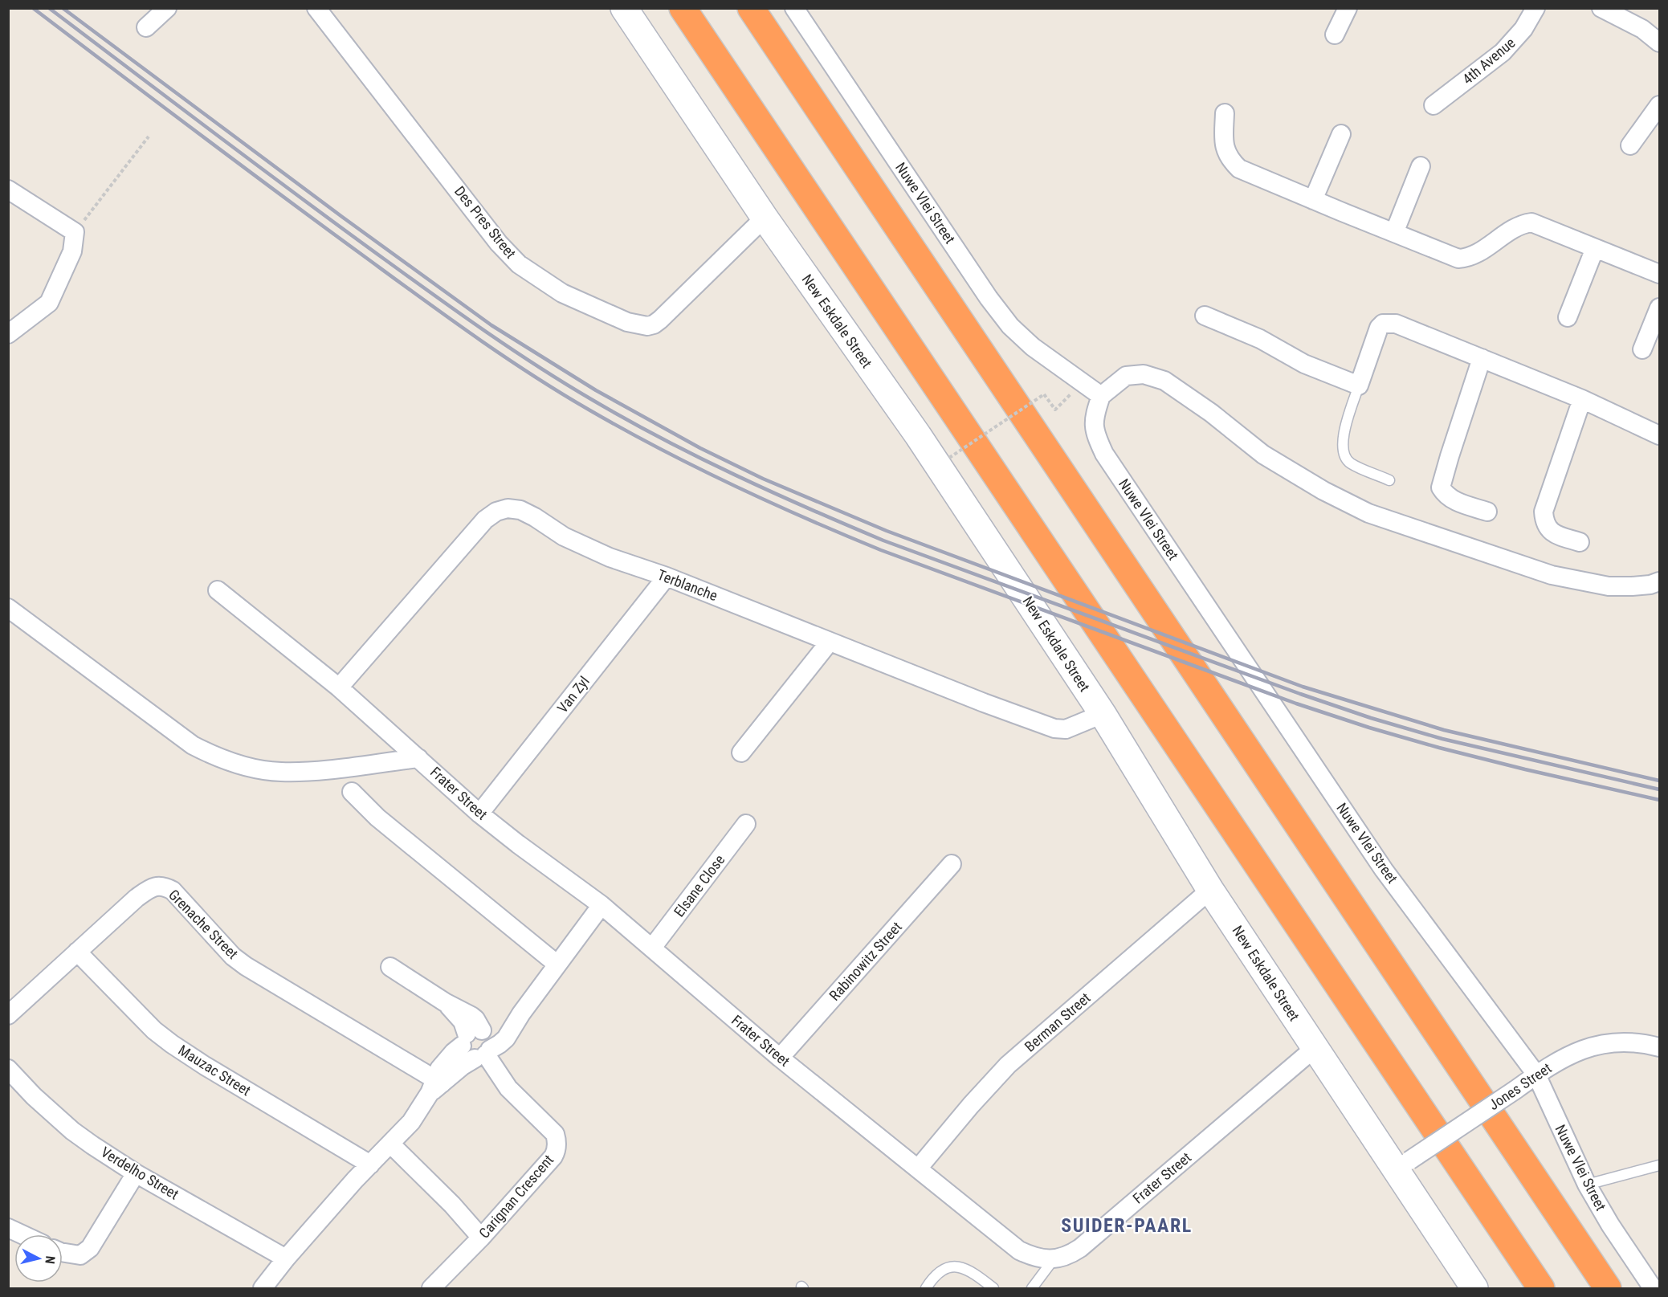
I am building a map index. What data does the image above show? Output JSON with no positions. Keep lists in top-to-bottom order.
{
  "streets": {
    "street": [
      "4th Avenue",
      "Nuwe Vlei Street",
      "Des Pres Street",
      "New Eskdale Street",
      "Terblanche",
      "Van Zyl",
      "Frater Street",
      "Elsane Close",
      "Grenache Street",
      "Rabinowitz Street",
      "Berman Street",
      "Mauzac Street",
      "Jones Street",
      "Verdelho Street",
      "Carignan Crescent"
    ]
  },
  "crossings": [
    ["Nuwe Vlei Street", "Jones Street"],
    ["Des Pres Street", "New Eskdale Street"],
    ["New Eskdale Street", "Terblanche"],
    ["New Eskdale Street", "Frater Street"],
    ["New Eskdale Street", "Berman Street"],
    ["New Eskdale Street", "Jones Street"],
    ["Terblanche", "Van Zyl"],
    ["Terblanche", "Frater Street"],
    ["Van Zyl", "Frater Street"],
    ["Frater Street", "Elsane Close"],
    ["Frater Street", "Rabinowitz Street"],
    ["Frater Street", "Berman Street"],
    ["Grenache Street", "Mauzac Street"]
  ],
  "districts": ["SUIDER-PAARL"],
  "north": "right"
}
